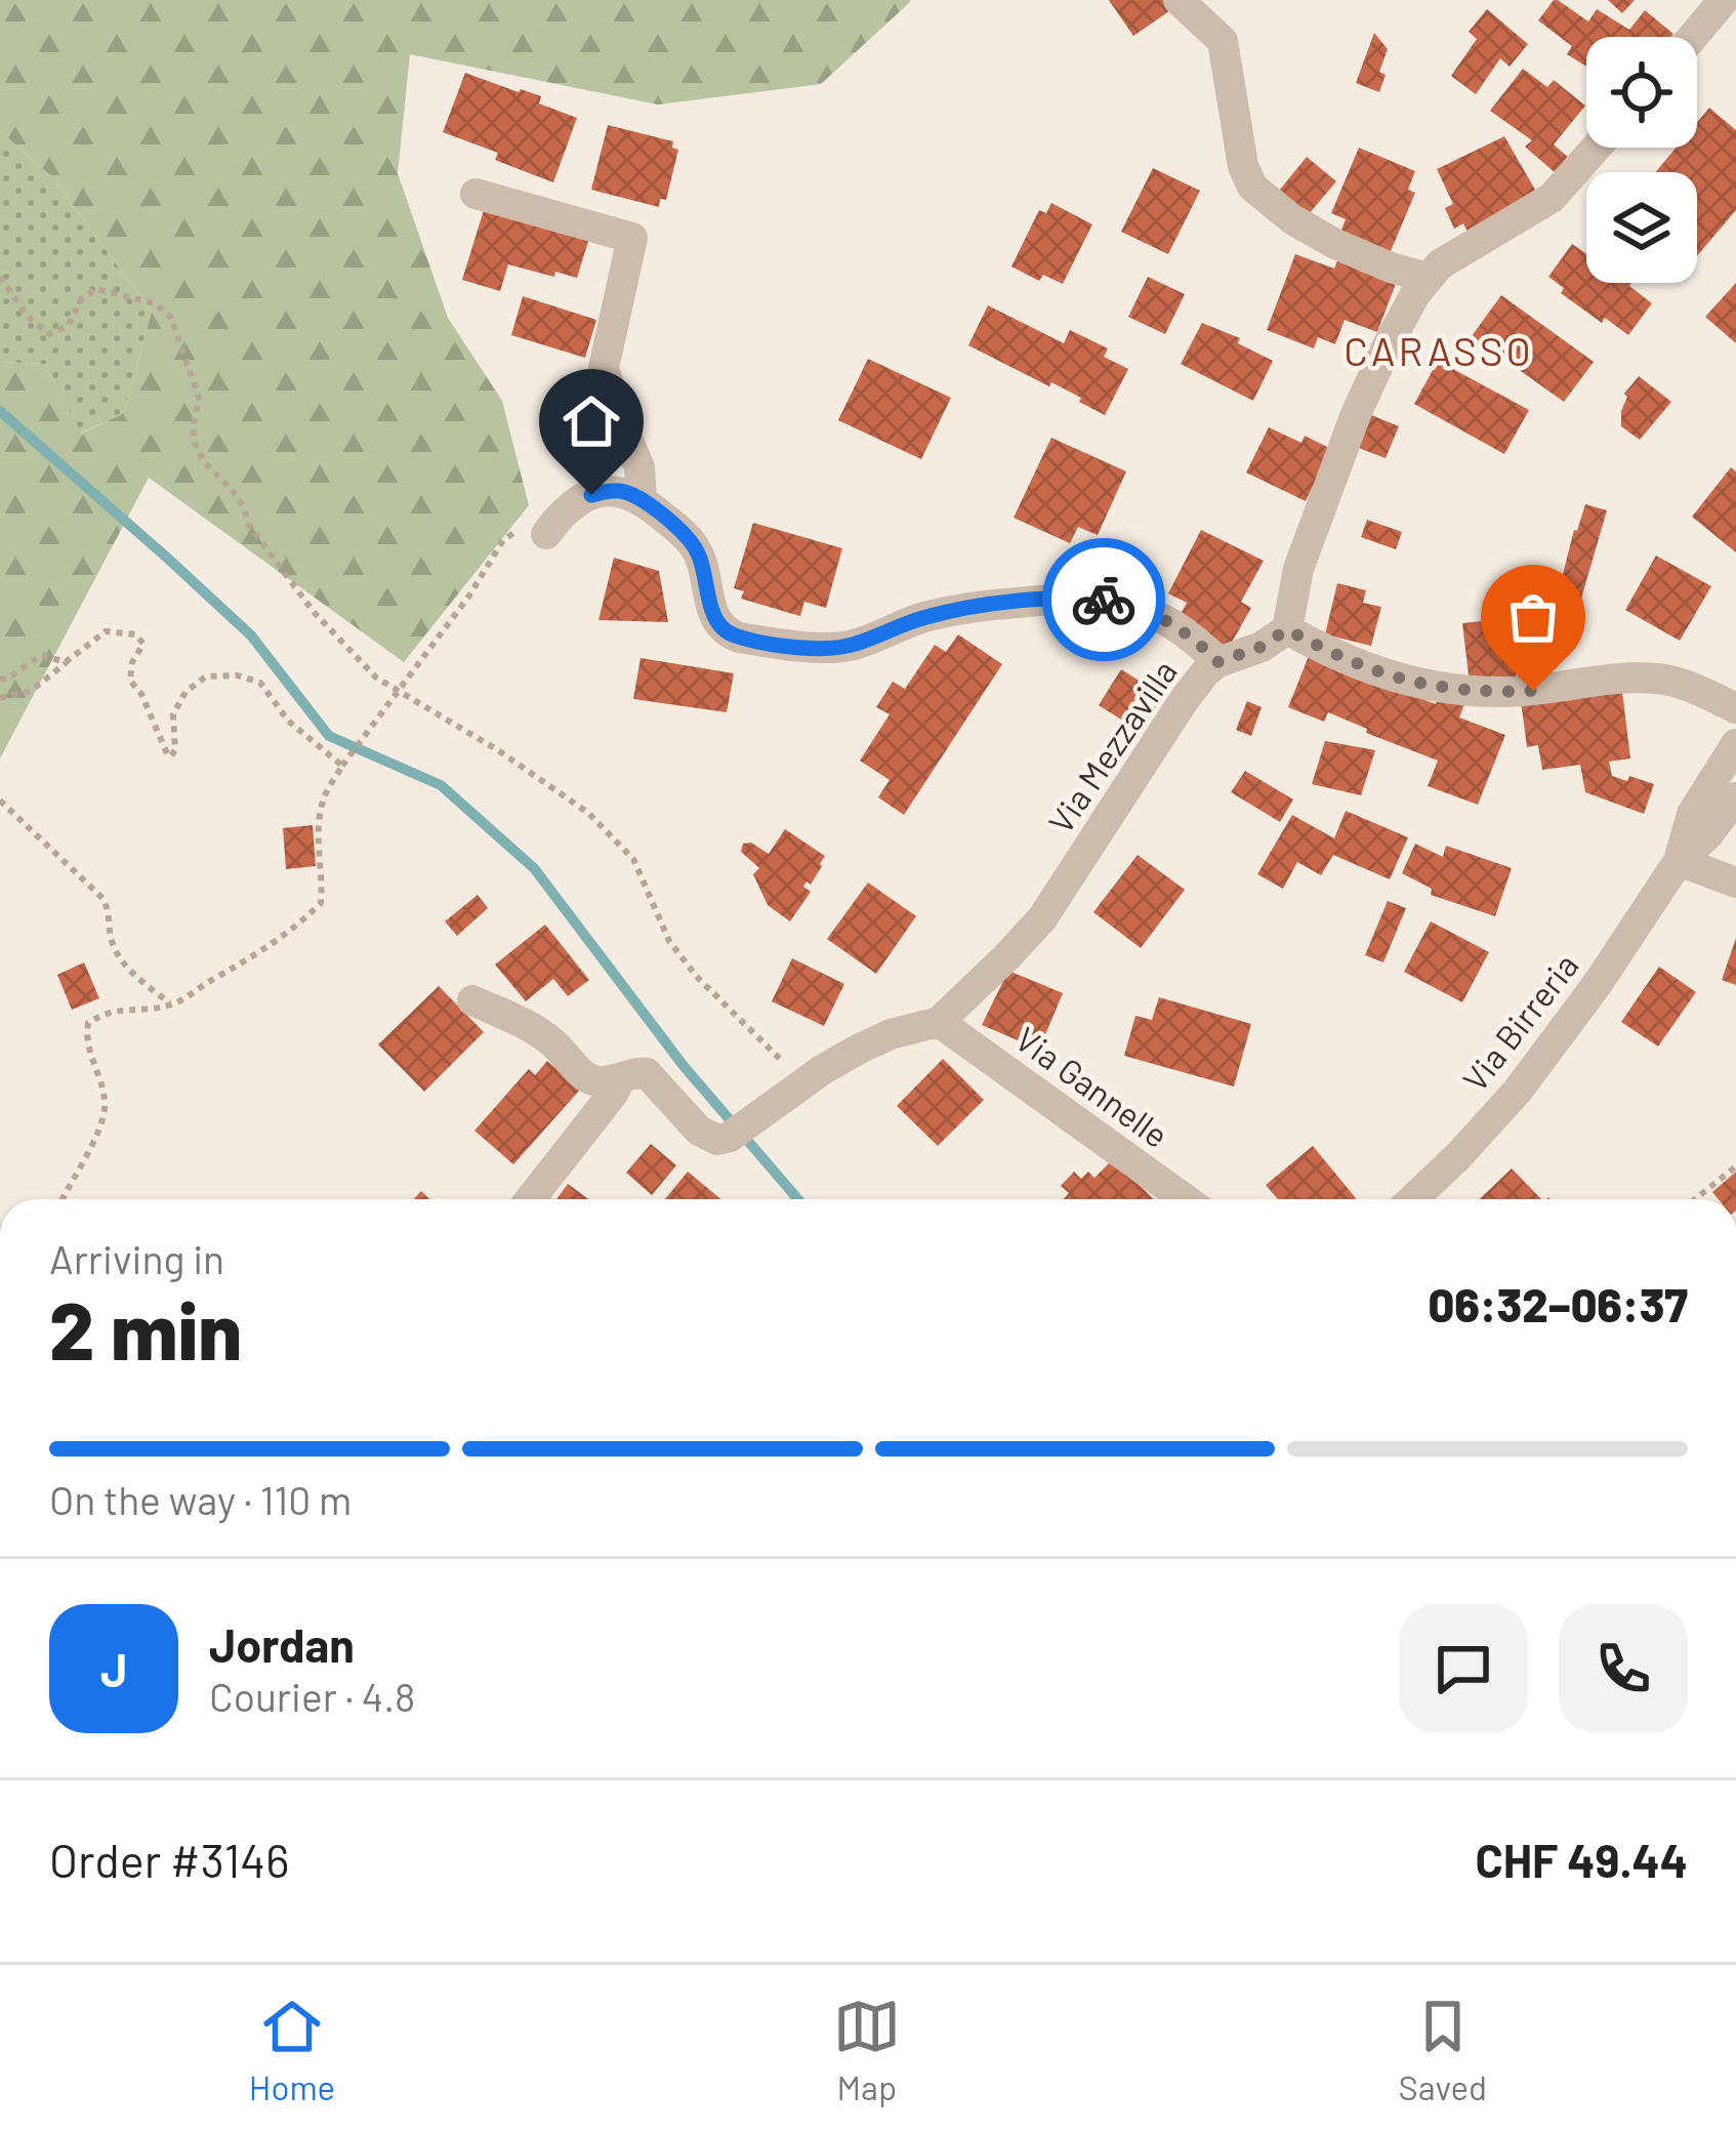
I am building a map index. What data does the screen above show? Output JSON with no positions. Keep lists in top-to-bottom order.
{
  "streets": {
    "street": ["Via Mezzavilla", "Via Birreria", "Via Gannelle"]
  },
  "crossings": [
    ["Via Mezzavilla", "Via Gannelle"]
  ],
  "districts": ["CARASSO"],
  "page": {
    "heading": ["2 min", "Arriving in", "06:32–06:37"],
    "panel": [
      "Jordan",
      "Courier · 4.8",
      "Order #3146",
      "CHF 49.44"
    ],
    "bar": "On the way · 110 m",
    "round": "J",
    "tabs": ["Home", "Map", "Saved"]
  }
}
